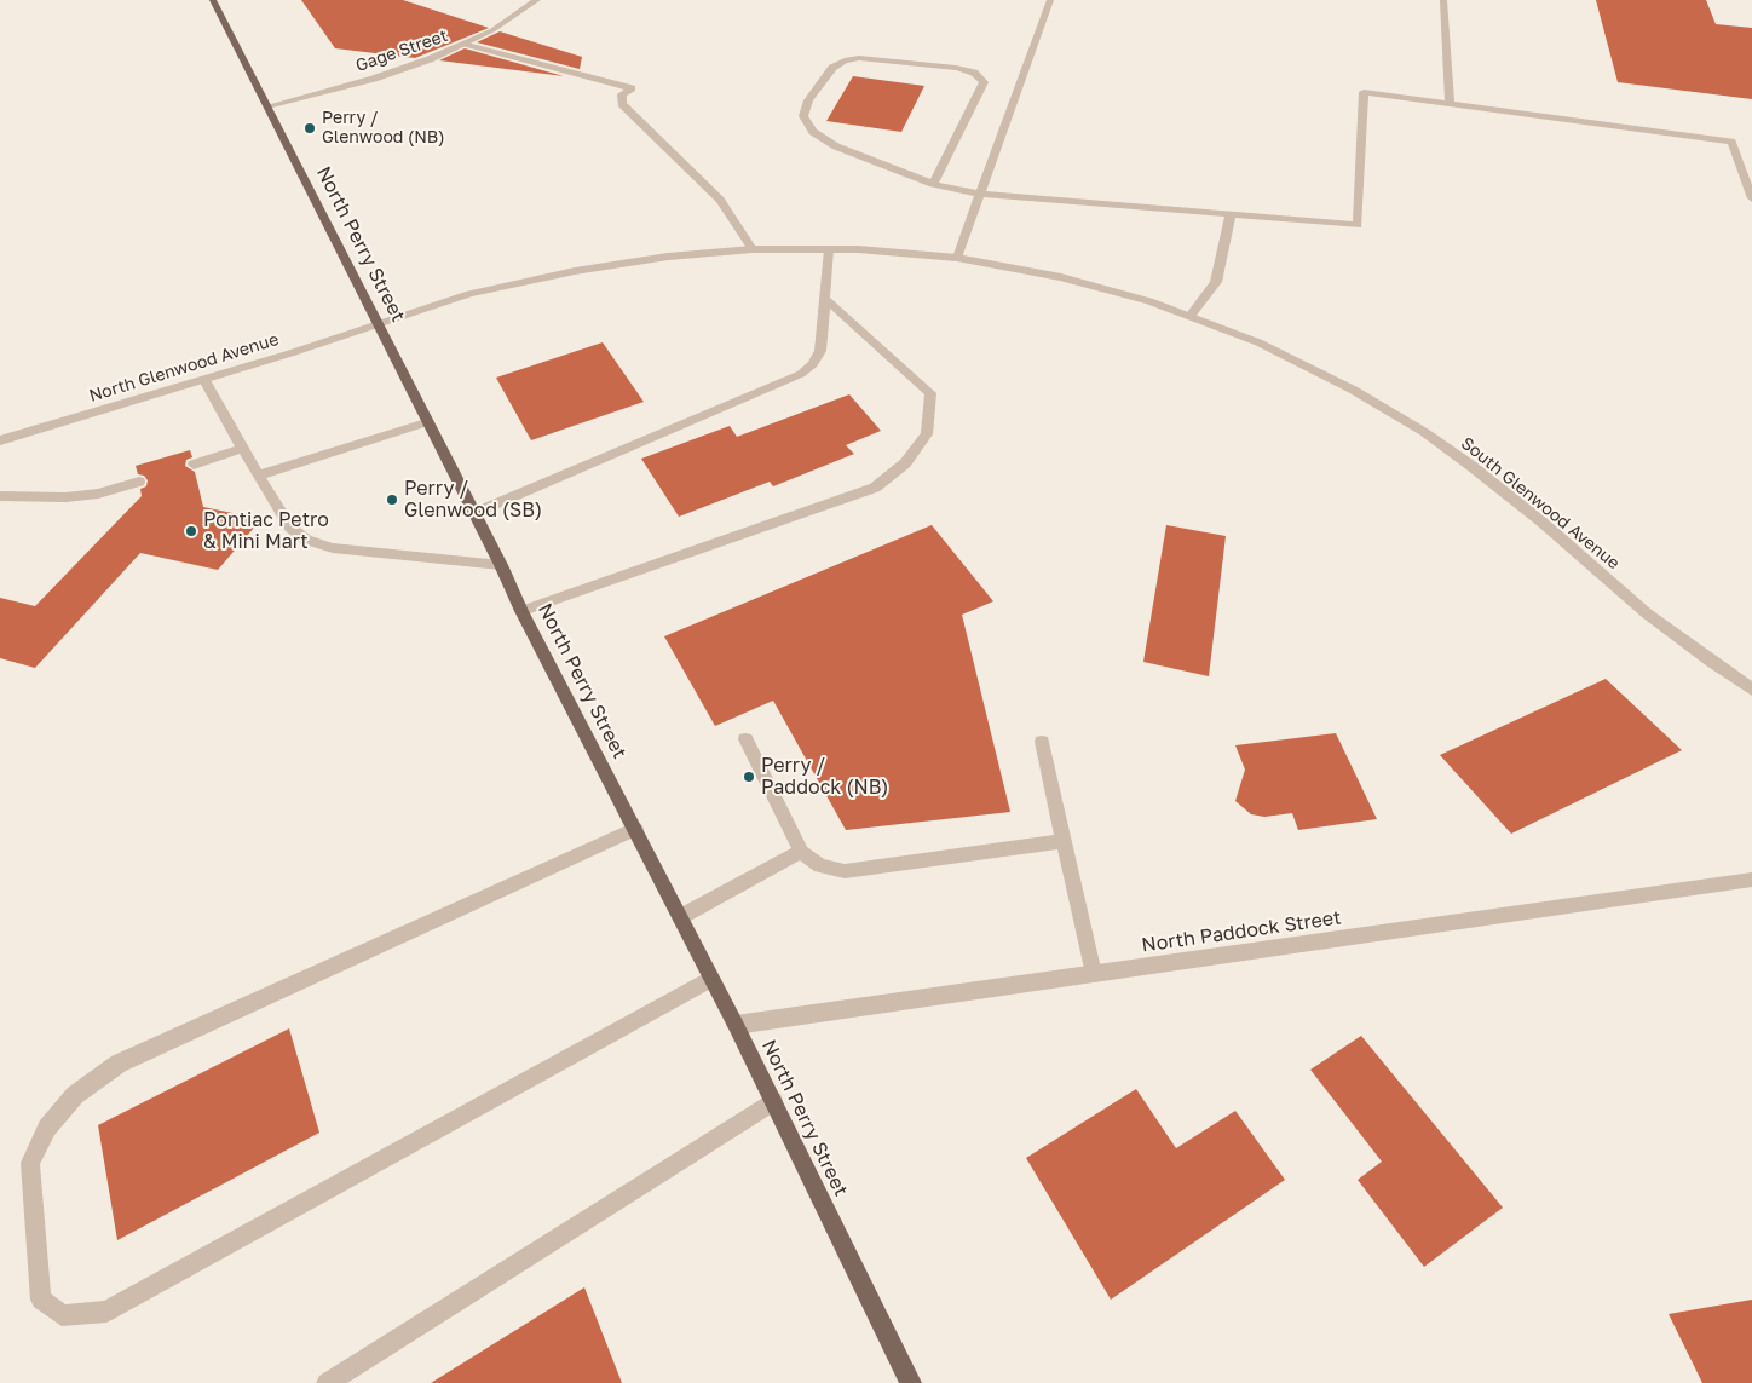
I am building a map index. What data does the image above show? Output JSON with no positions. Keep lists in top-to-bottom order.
{
  "streets": {
    "main road": ["North Perry Street"],
    "street": [
      "Gage Street",
      "North Glenwood Avenue",
      "South Glenwood Avenue",
      "North Paddock Street"
    ]
  },
  "crossings": [
    ["Gage Street", "North Perry Street"],
    ["North Perry Street", "North Glenwood Avenue"],
    ["North Perry Street", "South Glenwood Avenue"],
    ["North Perry Street", "North Paddock Street"],
    ["North Glenwood Avenue", "South Glenwood Avenue"]
  ],
  "places": [
    "Perry / Glenwood (NB)",
    "Perry / Glenwood (SB)",
    "Pontiac Petro & Mini Mart",
    "Perry / Paddock (NB)"
  ]
}
